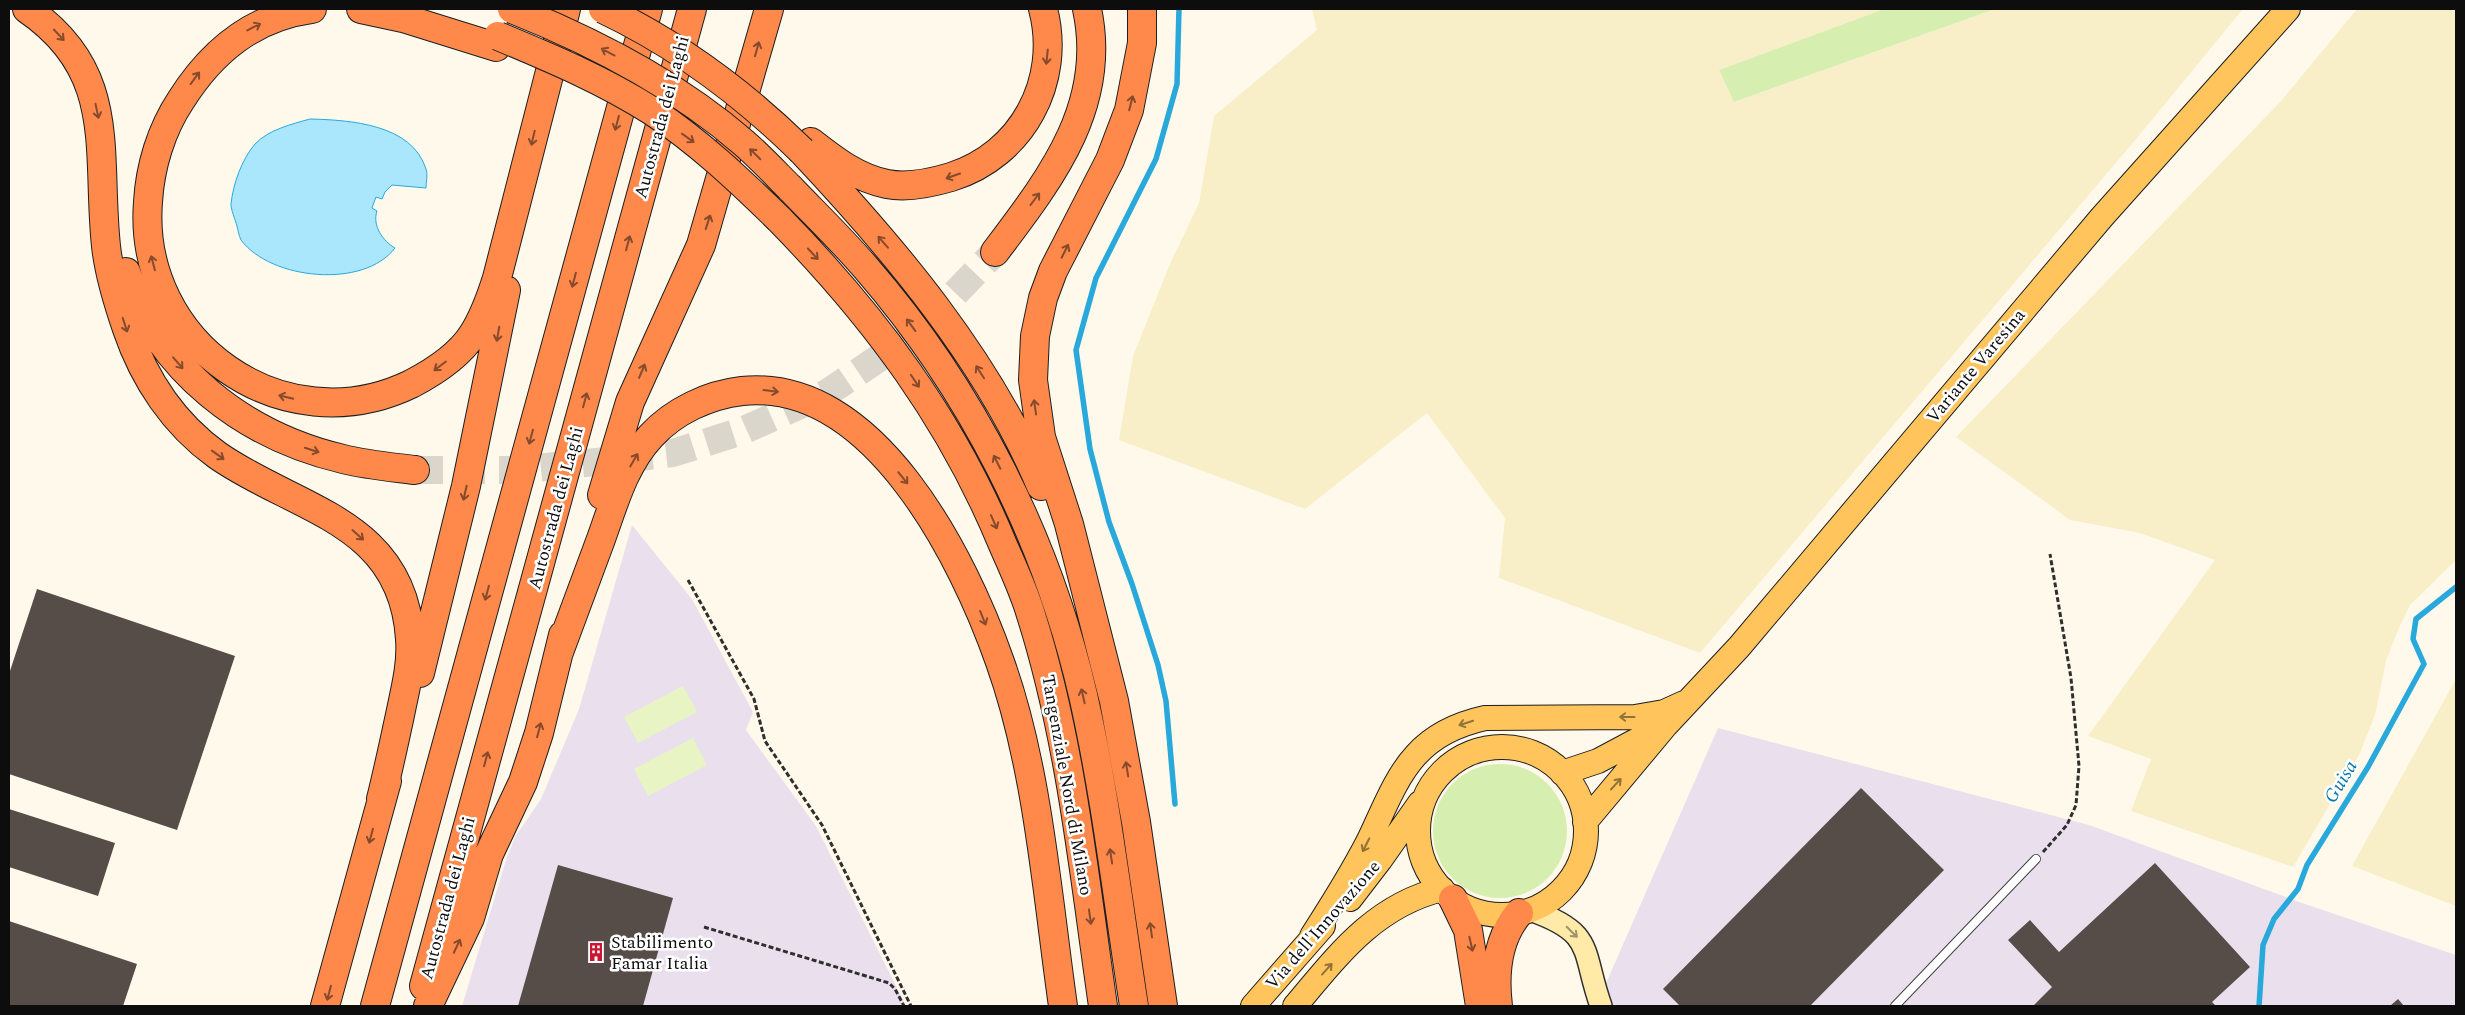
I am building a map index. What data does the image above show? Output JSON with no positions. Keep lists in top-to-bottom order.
{
  "streets": {
    "highway": ["Autostrada dei Laghi", "Tangenziale Nord di Milano"],
    "main road": ["Variante Varesina", "Via dell'Innovazione"]
  },
  "crossings": [
    ["Variante Varesina", "Via dell'Innovazione"]
  ],
  "water": ["Guisa"],
  "places": {
    "building": ["Stabilimento Famar Italia"]
  }
}
